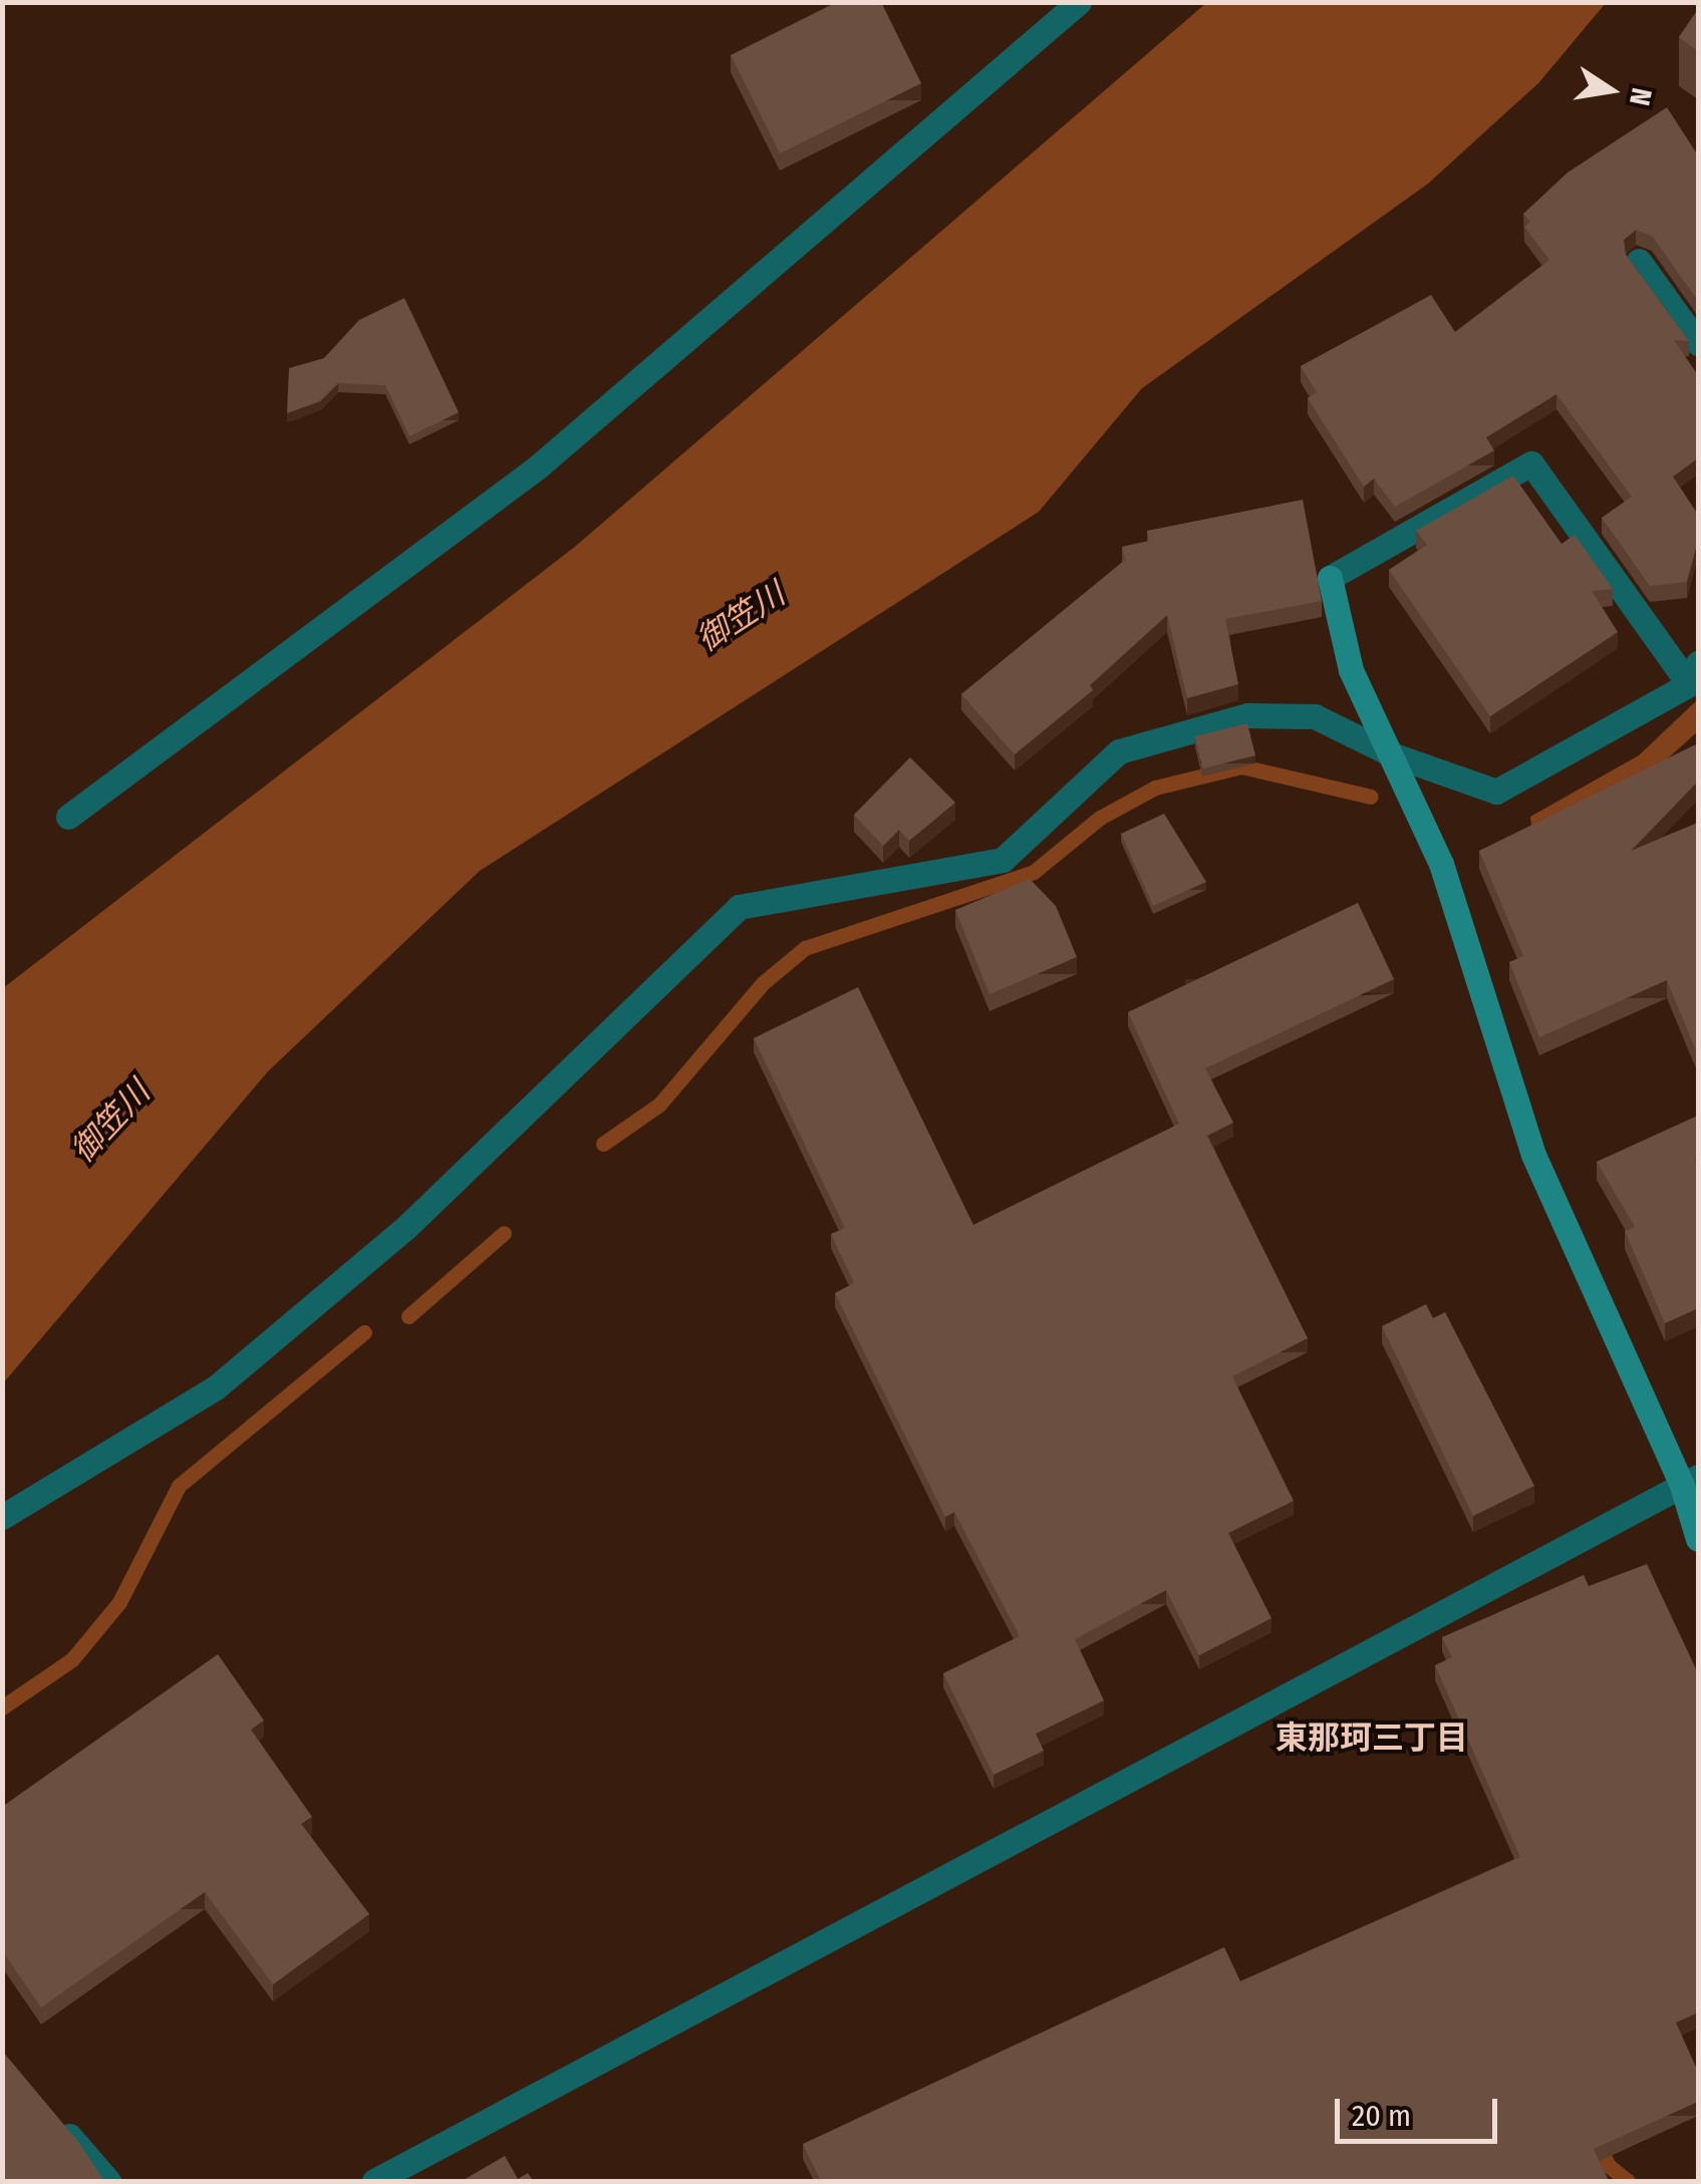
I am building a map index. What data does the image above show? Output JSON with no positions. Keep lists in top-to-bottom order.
{
  "districts": ["東那珂三丁目"],
  "water": ["御笠川"],
  "scale_bar": "20 m",
  "north": "right"
}
